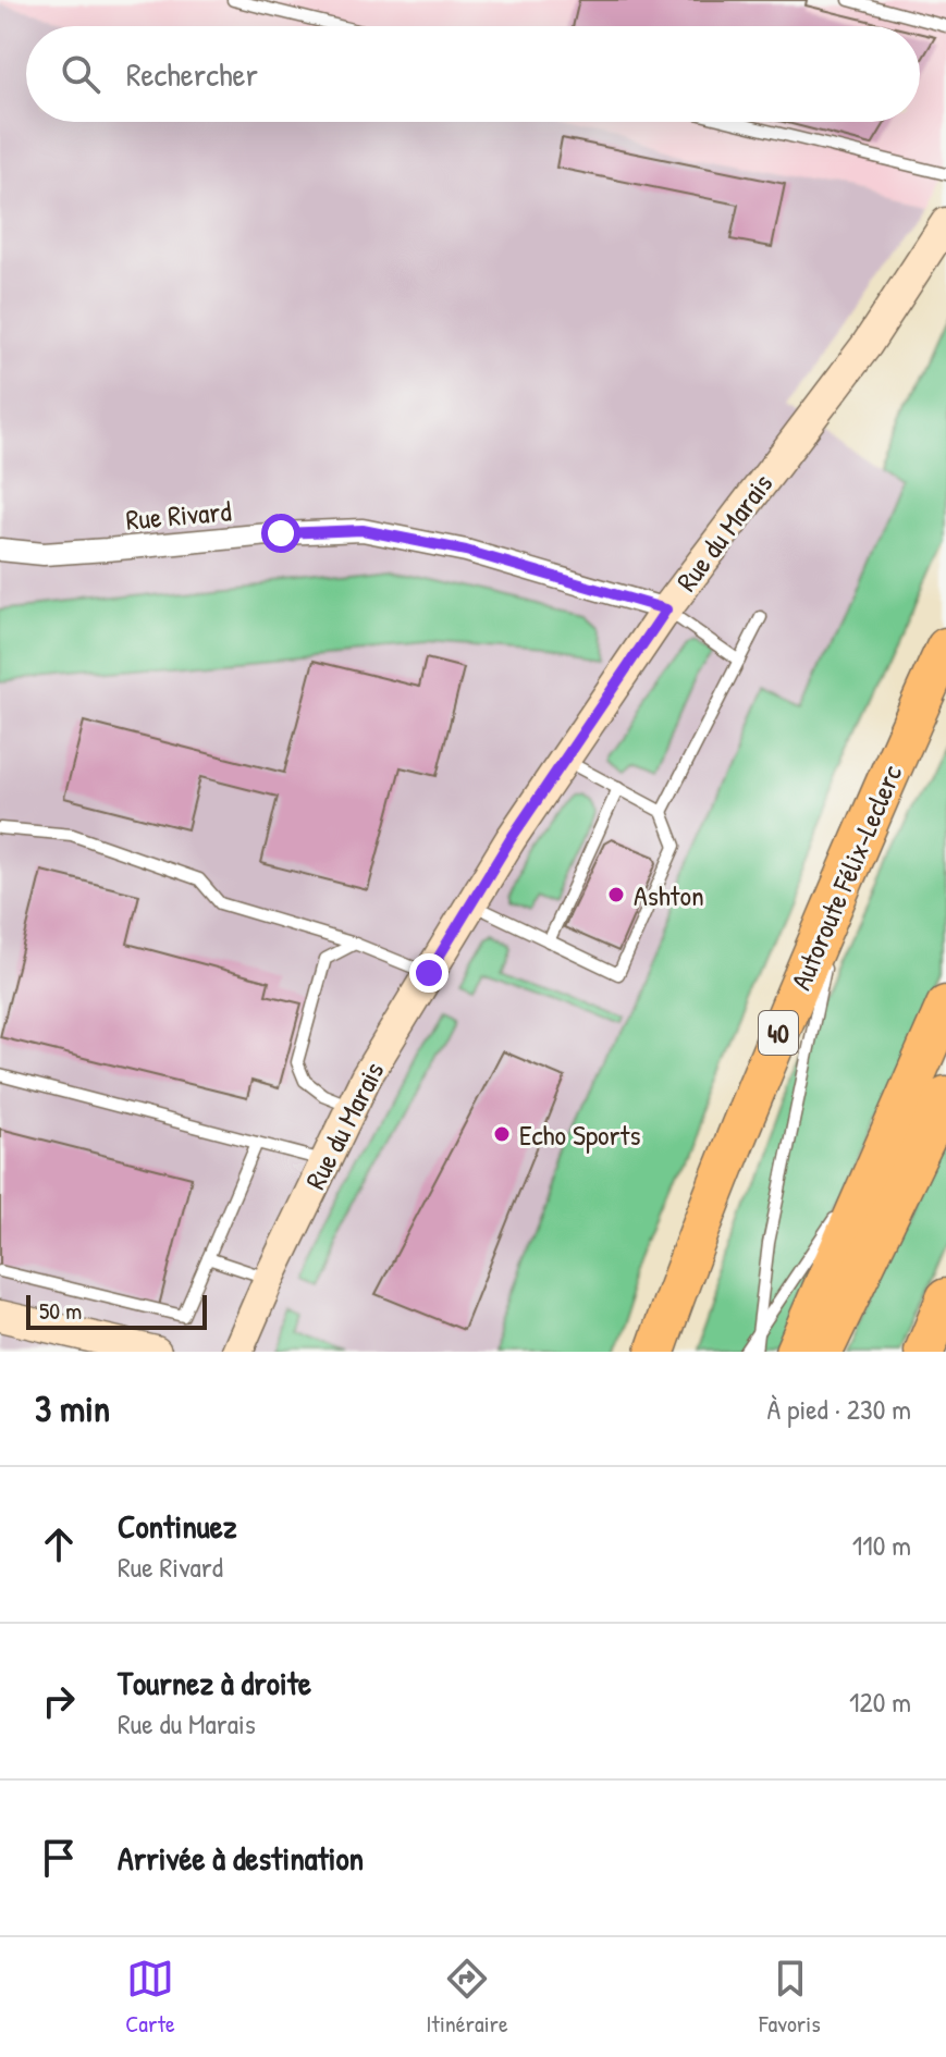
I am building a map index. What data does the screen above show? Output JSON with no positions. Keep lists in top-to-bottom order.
{
  "streets": {
    "highway": ["Autoroute Félix-Leclerc", "40"],
    "street": ["Rue Rivard", "Rue du Marais"]
  },
  "crossings": [
    ["Rue Rivard", "Rue du Marais"]
  ],
  "places": ["Ashton", "Echo Sports"],
  "scale_bar": "50 m",
  "page": {
    "search": "Rechercher",
    "scale": "50 m",
    "heading": ["3 min", "À pied · 230 m"],
    "list": [
      ["Continuez", "Rue Rivard", "110 m"],
      ["Tournez à droite", "Rue du Marais", "120 m"],
      "Arrivée à destination"
    ],
    "nav": ["Carte", "Itinéraire", "Favoris"]
  }
}
